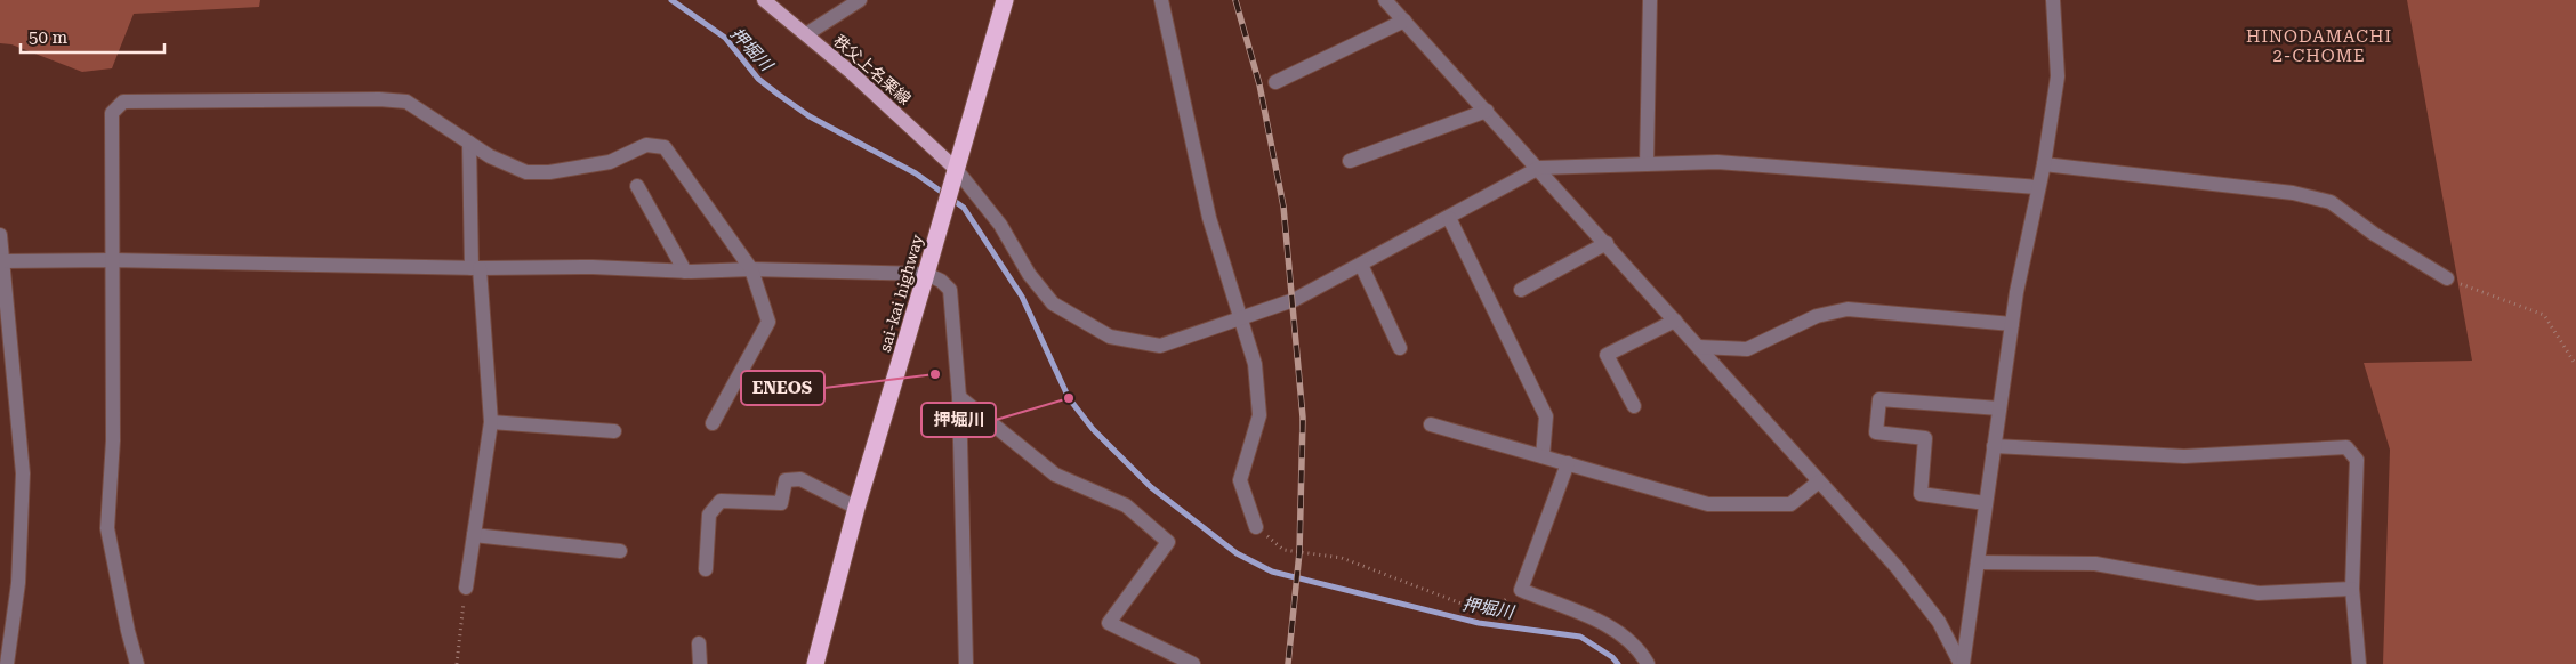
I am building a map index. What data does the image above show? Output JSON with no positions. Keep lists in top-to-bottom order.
{
  "streets": {
    "highway": ["sai-kai highway"],
    "main road": ["秩父上名栗線"]
  },
  "crossings": [
    ["秩父上名栗線", "sai-kai highway"]
  ],
  "districts": ["HINODAMACHI 2-CHOME"],
  "water": ["押堀川"],
  "places": ["ENEOS", "押堀川"],
  "scale_bar": "50 m"
}
